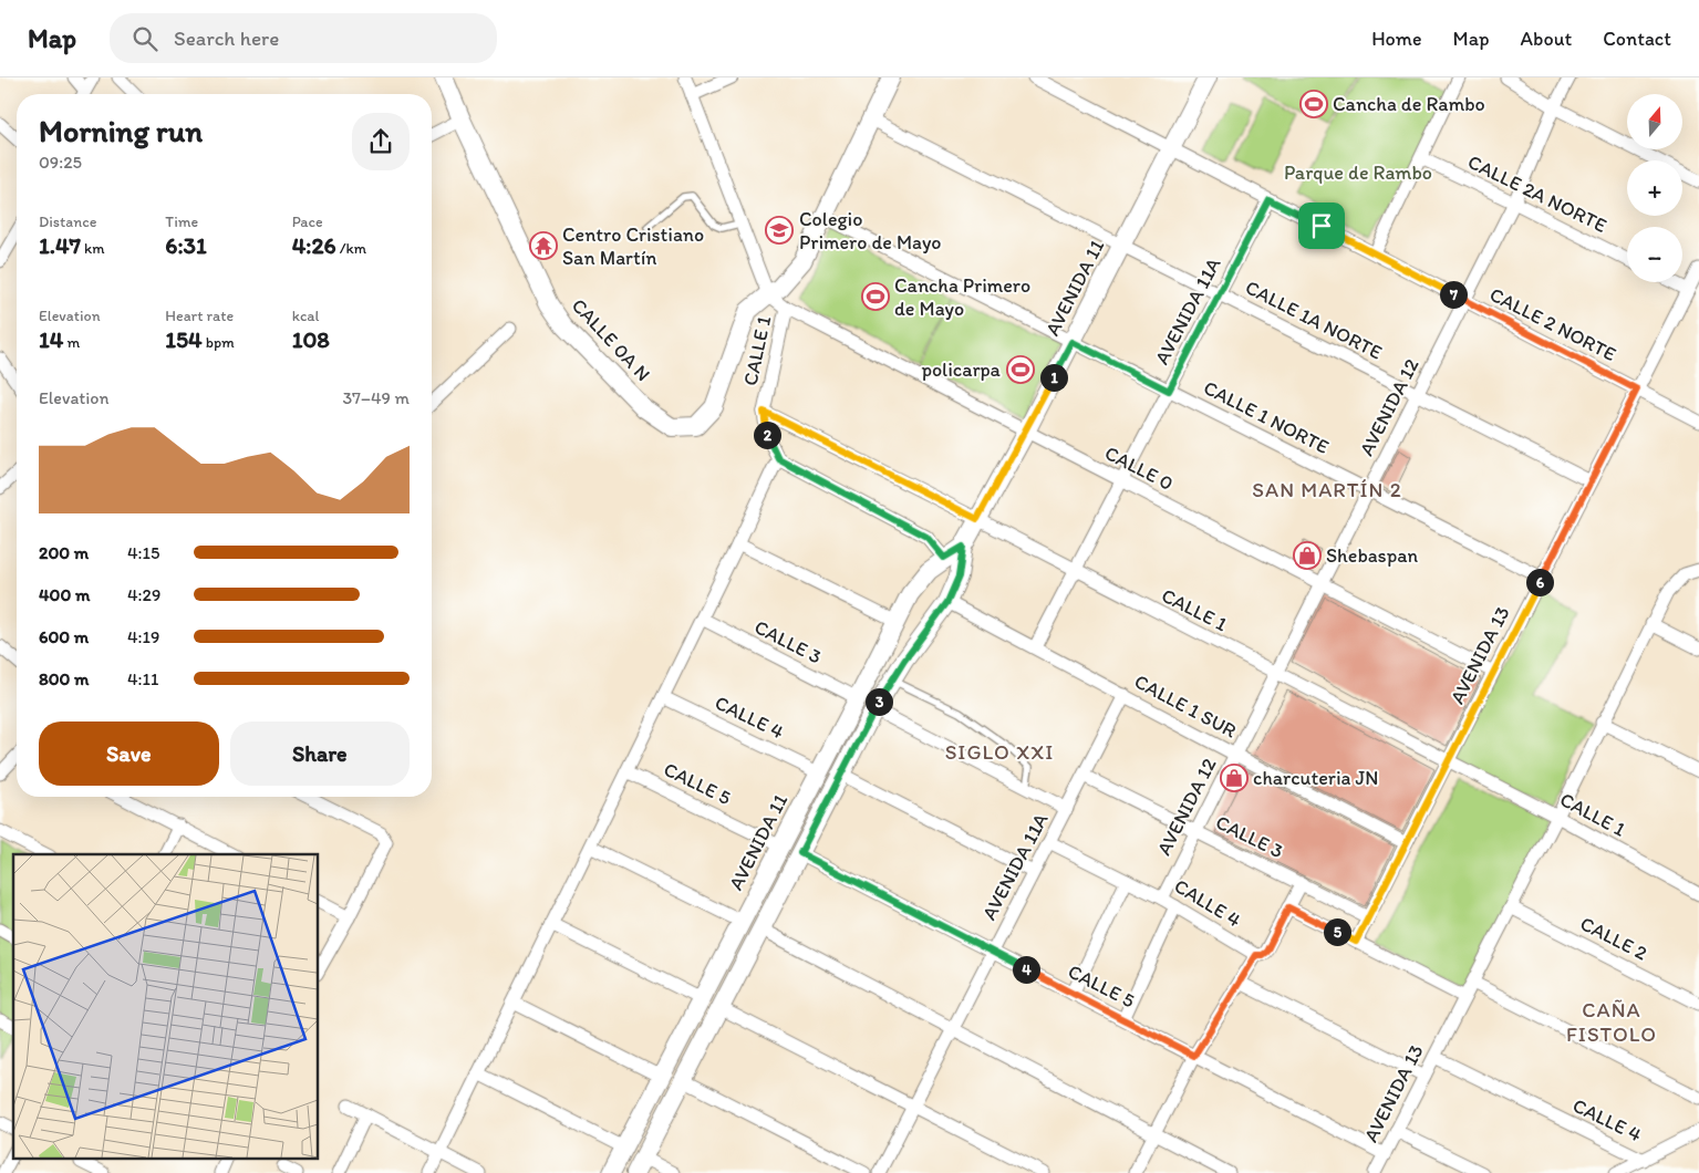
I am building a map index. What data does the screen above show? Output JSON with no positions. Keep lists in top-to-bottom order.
{
  "streets": {
    "street": [
      "CALLE 2A NORTE",
      "AVENIDA 11",
      "AVENIDA 11A",
      "CALLE 1A NORTE",
      "CALLE 2 NORTE",
      "CALLE 0A N",
      "CALLE 1",
      "AVENIDA 12",
      "CALLE 1 NORTE",
      "CALLE 0",
      "CALLE 3",
      "AVENIDA 13",
      "CALLE 1 SUR",
      "CALLE 4",
      "CALLE 5",
      "CALLE 2"
    ]
  },
  "crossings": [
    ["CALLE 2A NORTE", "AVENIDA 12"],
    ["AVENIDA 11", "CALLE 1A NORTE"],
    ["AVENIDA 11", "CALLE 2 NORTE"],
    ["AVENIDA 11", "CALLE 1"],
    ["AVENIDA 11", "CALLE 1 NORTE"],
    ["AVENIDA 11", "CALLE 0"],
    ["AVENIDA 11", "CALLE 3"],
    ["AVENIDA 11", "CALLE 1 SUR"],
    ["AVENIDA 11", "CALLE 4"],
    ["AVENIDA 11", "CALLE 5"],
    ["AVENIDA 11A", "CALLE 1A NORTE"],
    ["AVENIDA 11A", "CALLE 2 NORTE"],
    ["AVENIDA 11A", "CALLE 1"],
    ["AVENIDA 11A", "CALLE 1 NORTE"],
    ["AVENIDA 11A", "CALLE 0"],
    ["AVENIDA 11A", "CALLE 3"],
    ["AVENIDA 11A", "CALLE 1 SUR"],
    ["AVENIDA 11A", "CALLE 4"],
    ["AVENIDA 11A", "CALLE 5"],
    ["CALLE 1A NORTE", "CALLE 0A N"],
    ["CALLE 1A NORTE", "AVENIDA 12"],
    ["CALLE 1A NORTE", "AVENIDA 13"],
    ["CALLE 2 NORTE", "AVENIDA 12"],
    ["CALLE 2 NORTE", "AVENIDA 13"],
    ["CALLE 0A N", "CALLE 1 NORTE"],
    ["CALLE 0A N", "CALLE 0"],
    ["CALLE 1", "AVENIDA 12"],
    ["CALLE 1", "CALLE 0"],
    ["CALLE 1", "AVENIDA 13"],
    ["AVENIDA 12", "CALLE 1 NORTE"],
    ["AVENIDA 12", "CALLE 0"],
    ["AVENIDA 12", "CALLE 3"],
    ["AVENIDA 12", "CALLE 1 SUR"],
    ["AVENIDA 12", "CALLE 4"],
    ["CALLE 1 NORTE", "AVENIDA 13"],
    ["CALLE 0", "AVENIDA 13"],
    ["CALLE 3", "AVENIDA 13"],
    ["AVENIDA 13", "CALLE 1 SUR"],
    ["AVENIDA 13", "CALLE 4"],
    ["AVENIDA 13", "CALLE 5"],
    ["AVENIDA 13", "CALLE 2"]
  ],
  "districts": ["SAN MARTÍN 2", "SIGLO XXI", "CAÑA FISTOLO"],
  "parks": ["Parque de Rambo"],
  "places": {
    "sports": ["Cancha de Rambo", "Cancha Primero de Mayo", "policarpa"],
    "school or university": ["Colegio Primero de Mayo"],
    "temple": ["Centro Cristiano San Martín"],
    "shop": ["Shebaspan", "charcuteria JN"]
  },
  "north": "top",
  "page": {
    "header": "Map",
    "search": "Search here",
    "nav": [
      "Home",
      "Map",
      "About",
      "Contact"
    ],
    "map_buttons": ["+", "−"],
    "heading": ["Morning run", "09:25"],
    "stats": [
      ["Distance", "1.47 km"],
      ["Time", "6:31"],
      ["Pace", "4:26 /km"],
      ["Elevation", "14 m"],
      ["Heart rate", "154 bpm"],
      ["kcal", "108"]
    ],
    "pins": [
      "7",
      "1",
      "2",
      "6",
      "3",
      "5",
      "4"
    ],
    "chart": ["Elevation", "37–49 m"],
    "list": [
      {
        "name": "200 m",
        "note": "4:15"
      },
      {
        "name": "400 m",
        "note": "4:29"
      },
      {
        "name": "600 m",
        "note": "4:19"
      },
      {
        "name": "800 m",
        "note": "4:11"
      }
    ],
    "buttons": ["Save", "Share"]
  }
}
